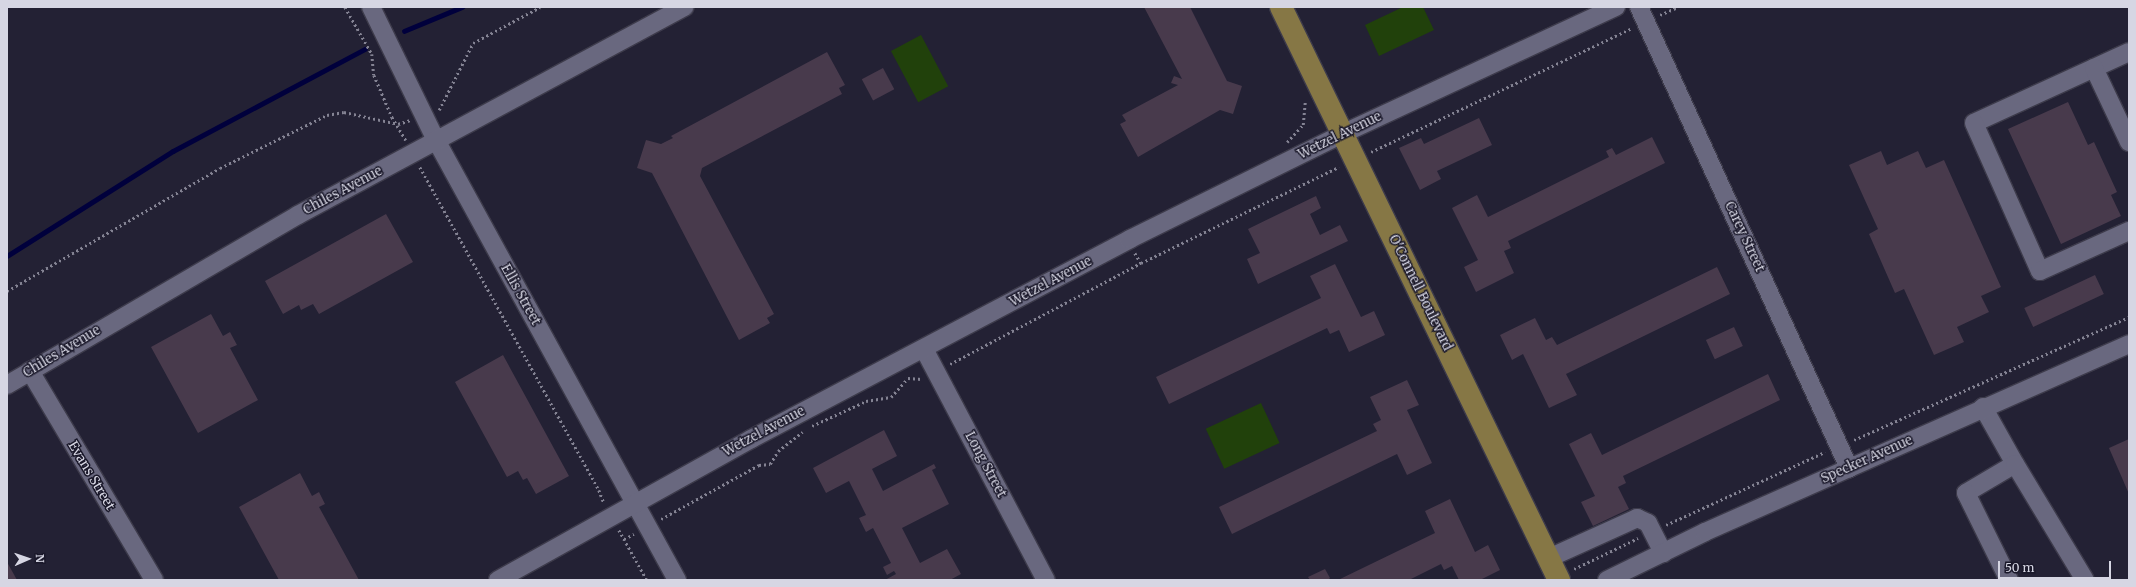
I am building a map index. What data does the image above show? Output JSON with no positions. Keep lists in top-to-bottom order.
{
  "streets": {
    "main road": ["O'Connell Boulevard"],
    "street": [
      "Wetzel Avenue",
      "Chiles Avenue",
      "Carey Street",
      "Ellis Street",
      "Specker Avenue",
      "Long Street",
      "Evans Street"
    ]
  },
  "crossings": [
    ["Wetzel Avenue", "O'Connell Boulevard"],
    ["Wetzel Avenue", "Ellis Street"],
    ["Wetzel Avenue", "Long Street"],
    ["Chiles Avenue", "Ellis Street"],
    ["Chiles Avenue", "Evans Street"],
    ["Carey Street", "Specker Avenue"]
  ],
  "scale_bar": "50 m",
  "north": "right"
}
